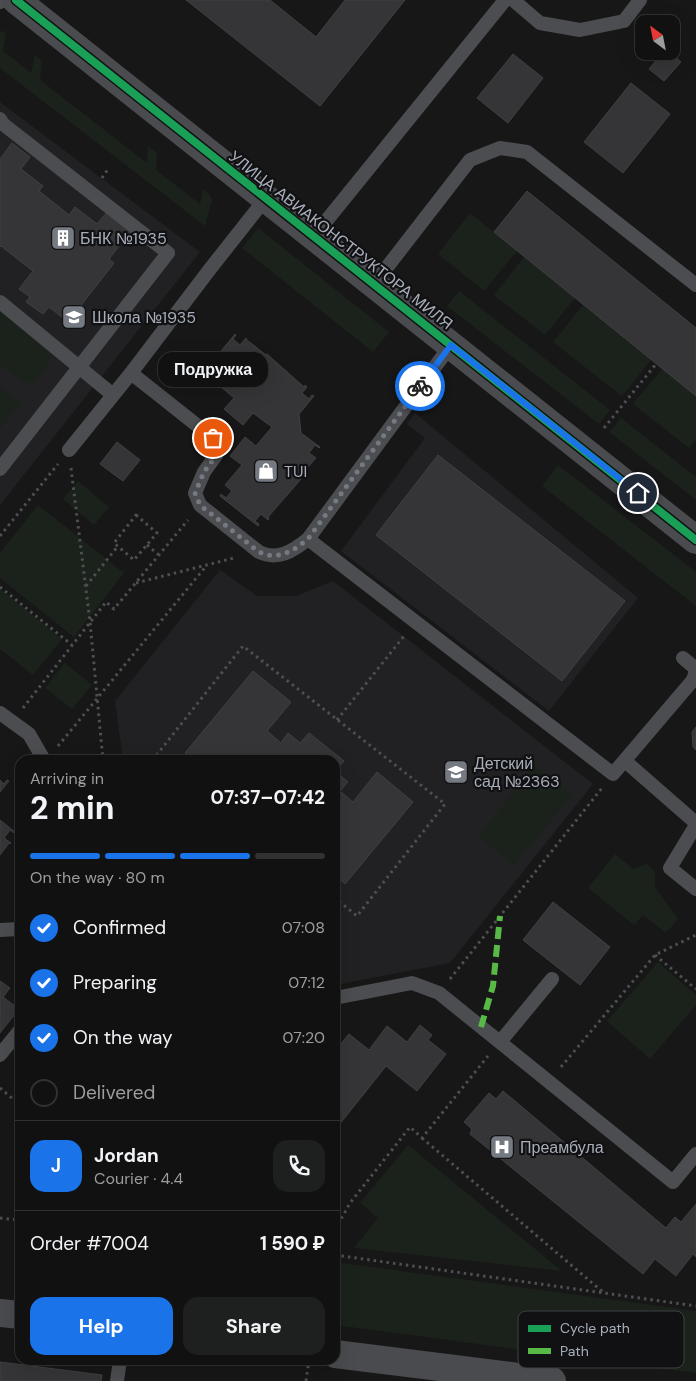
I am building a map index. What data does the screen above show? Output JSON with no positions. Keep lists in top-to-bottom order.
{
  "streets": {
    "street": ["УЛИЦА АВИАКОНСТРУКТОРА МИЛЯ"]
  },
  "places": {
    "building": ["БНК №1935"],
    "school or university": ["Школа №1935", "Детский сад №2363"],
    "other": ["Подружка"],
    "shop": ["TUI"],
    "hospital": ["Преамбула"]
  },
  "legend": ["Cycle path", "Path"],
  "north": "top left",
  "page": {
    "bubble": "Подружка",
    "heading": ["2 min", "Arriving in", "07:37–07:42"],
    "panel": [
      "Jordan",
      "Courier · 4.4",
      "Order #7004",
      "1 590 ₽"
    ],
    "bar": "On the way · 80 m",
    "list": [
      ["Confirmed", "07:08"],
      ["Preparing", "07:12"],
      ["On the way", "07:20"],
      "Delivered"
    ],
    "round": "J",
    "buttons": ["Help", "Share"]
  }
}
